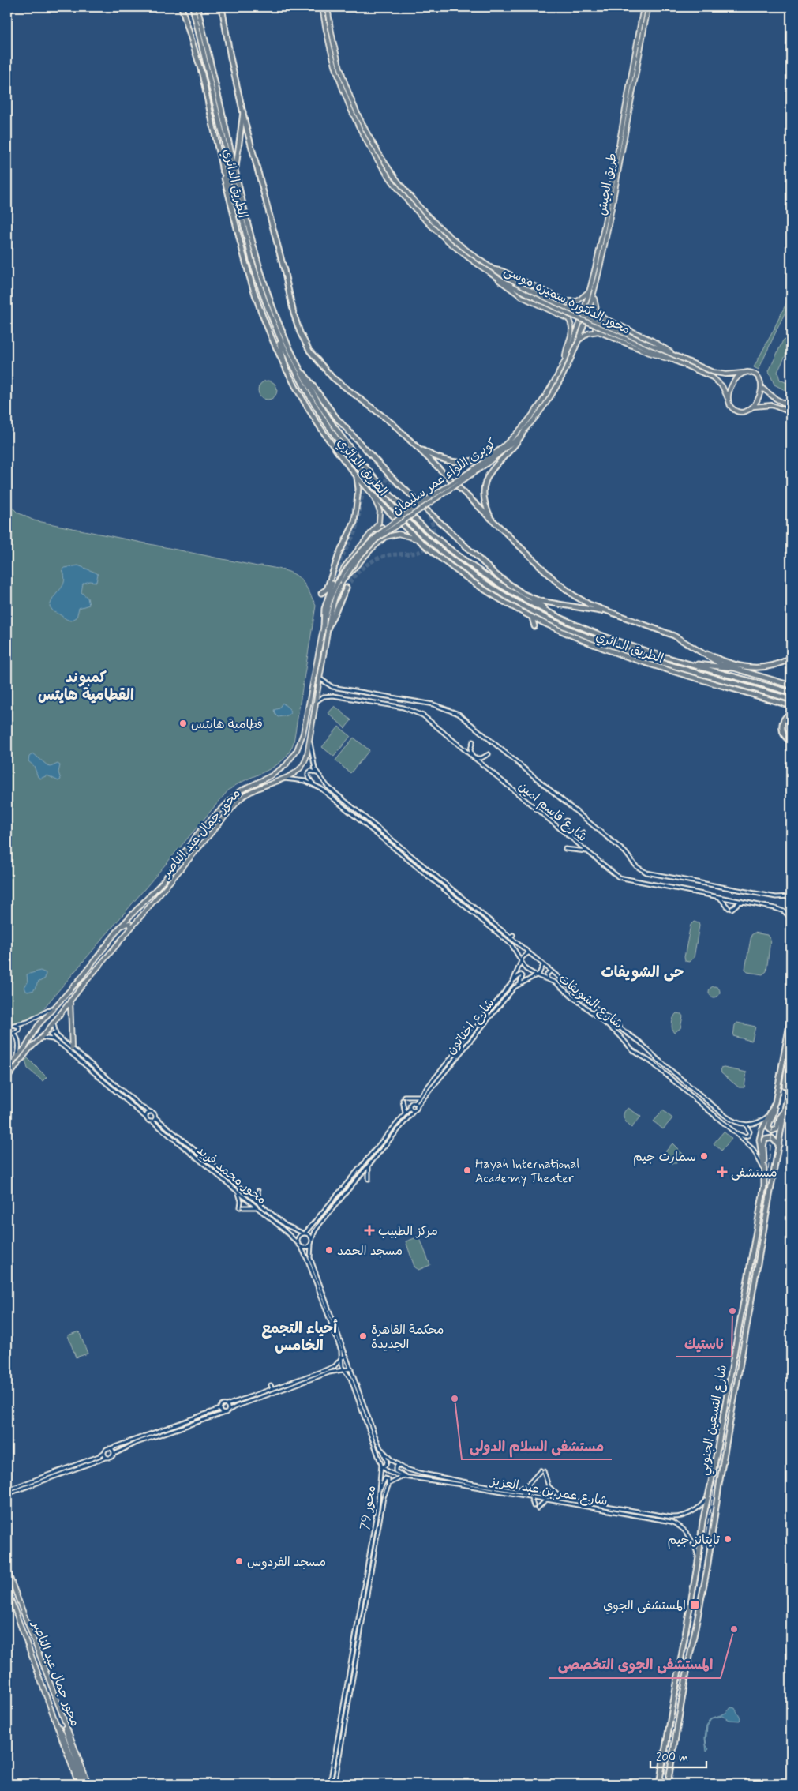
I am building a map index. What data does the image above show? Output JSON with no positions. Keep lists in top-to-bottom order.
{
  "streets": {
    "highway": ["الطريق الدائري", "شارع التسعين الجنوبي"],
    "main road": [
      "طريق الجيش",
      "محور الدكتوره سميره موسى",
      "كوبرى اللواء عمر سليمان",
      "شارع قاسم امين",
      "محور جمال عبد الناصر",
      "شارع الشويفات",
      "شارع اخناتون",
      "محور محمد فريد",
      "شارع عمر بن عبد العزيز",
      "محور 79"
    ]
  },
  "crossings": [
    ["الطريق الدائري", "محور جمال عبد الناصر"],
    ["طريق الجيش", "كوبرى اللواء عمر سليمان"],
    ["كوبرى اللواء عمر سليمان", "محور جمال عبد الناصر"],
    ["شارع قاسم امين", "محور جمال عبد الناصر"],
    ["محور جمال عبد الناصر", "شارع الشويفات"],
    ["شارع الشويفات", "شارع اخناتون"],
    ["شارع الشويفات", "شارع التسعين الجنوبي"],
    ["محور محمد فريد", "محور 79"],
    ["شارع التسعين الجنوبي", "شارع عمر بن عبد العزيز"],
    ["شارع عمر بن عبد العزيز", "محور 79"]
  ],
  "districts": ["كمبوند القطامية هايتس", "حى الشويفات", "أحياء التجمع الخامس"],
  "places": {
    "other": [
      "قطامية هايتس",
      "سمارت جيم",
      "Hayah International Academy Theater",
      "مسجد الحمد",
      "ناستيك",
      "محكمة القاهرة الجديدة",
      "مستشفى السلام الدولى",
      "تايتانز جيم",
      "مسجد الفردوس",
      "المستشفى الجوى التخصصى"
    ],
    "health": ["مستشفى", "مركز الطبيب"],
    "transit": ["المستشفى الجوي"]
  },
  "scale_bar": "200 m"
}
